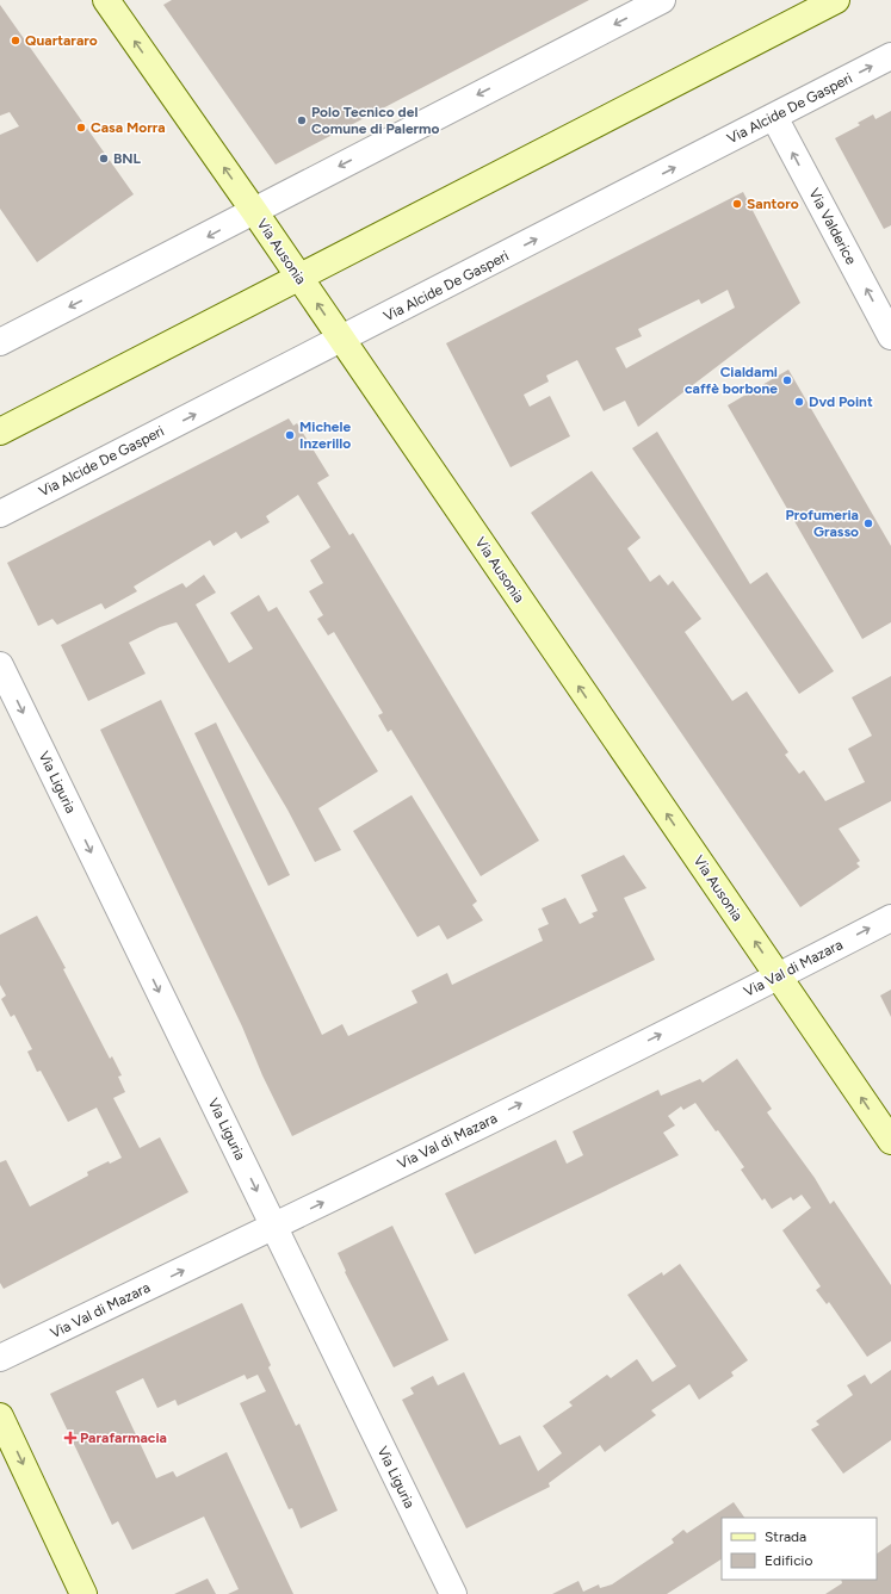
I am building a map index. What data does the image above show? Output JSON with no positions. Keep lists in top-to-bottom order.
{
  "streets": {
    "street": [
      "Via Alcide De Gasperi",
      "Via Valderice",
      "Via Ausonia",
      "Via Liguria",
      "Via Val di Mazara"
    ]
  },
  "crossings": [
    ["Via Alcide De Gasperi", "Via Valderice"],
    ["Via Alcide De Gasperi", "Via Ausonia"],
    ["Via Ausonia", "Via Val di Mazara"],
    ["Via Liguria", "Via Val di Mazara"]
  ],
  "one_way": [
    "Via Valderice",
    "Via Ausonia",
    "Via Liguria",
    "Via Val di Mazara"
  ],
  "places": {
    "other": [
      "Quartararo",
      "Polo Tecnico del Comune di Palermo",
      "Casa Morra",
      "BNL",
      "Santoro",
      "Cialdami caffè borbone",
      "Dvd Point",
      "Michele Inzerillo",
      "Profumeria Grasso"
    ],
    "health": ["Parafarmacia"]
  },
  "legend": ["Strada", "Edificio"]
}
